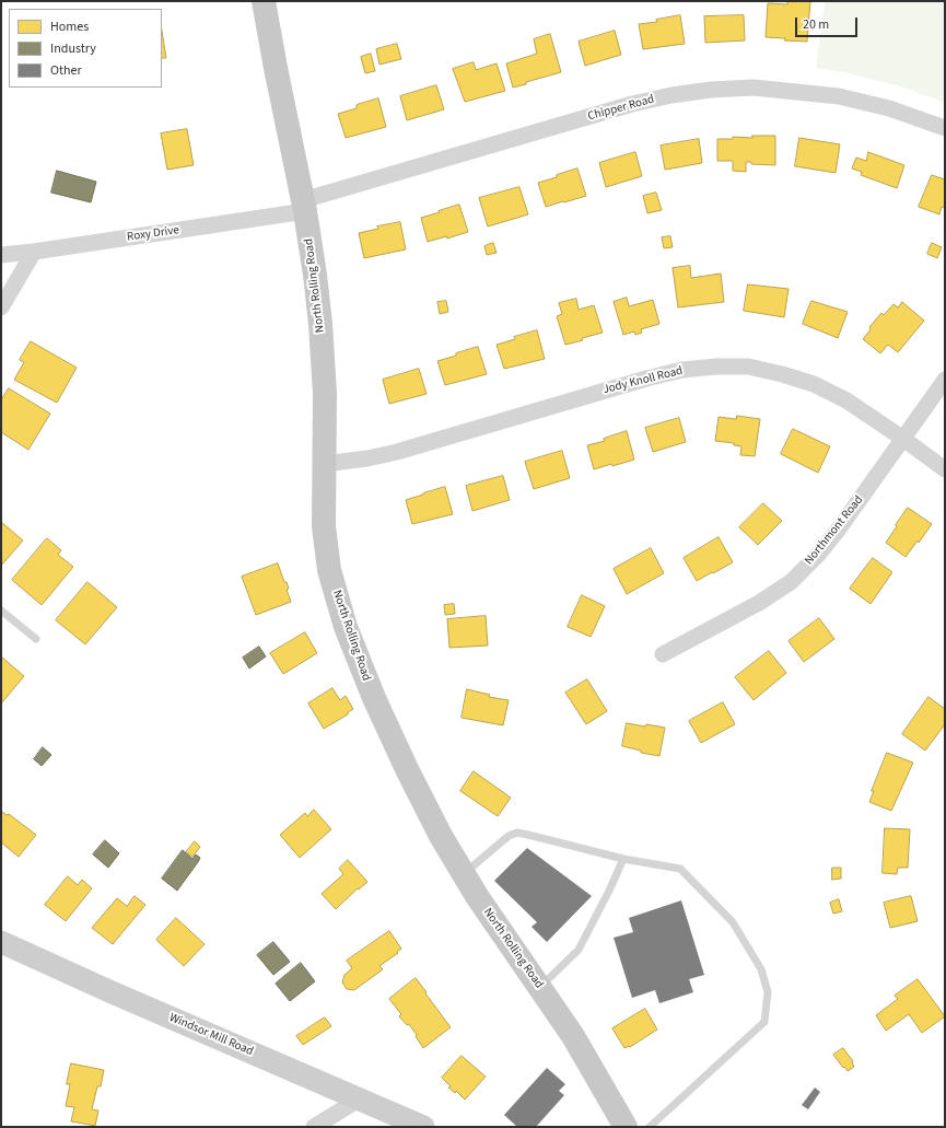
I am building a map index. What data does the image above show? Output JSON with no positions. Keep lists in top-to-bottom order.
{
  "streets": {
    "main road": ["North Rolling Road", "Windsor Mill Road"],
    "street": [
      "Chipper Road",
      "Roxy Drive",
      "Jody Knoll Road",
      "Northmont Road"
    ]
  },
  "crossings": [
    ["Chipper Road", "Roxy Drive"],
    ["Chipper Road", "North Rolling Road"],
    ["Roxy Drive", "North Rolling Road"],
    ["North Rolling Road", "Jody Knoll Road"],
    ["Jody Knoll Road", "Northmont Road"]
  ],
  "legend": ["Homes", "Industry", "Other"],
  "scale_bar": "20 m"
}
